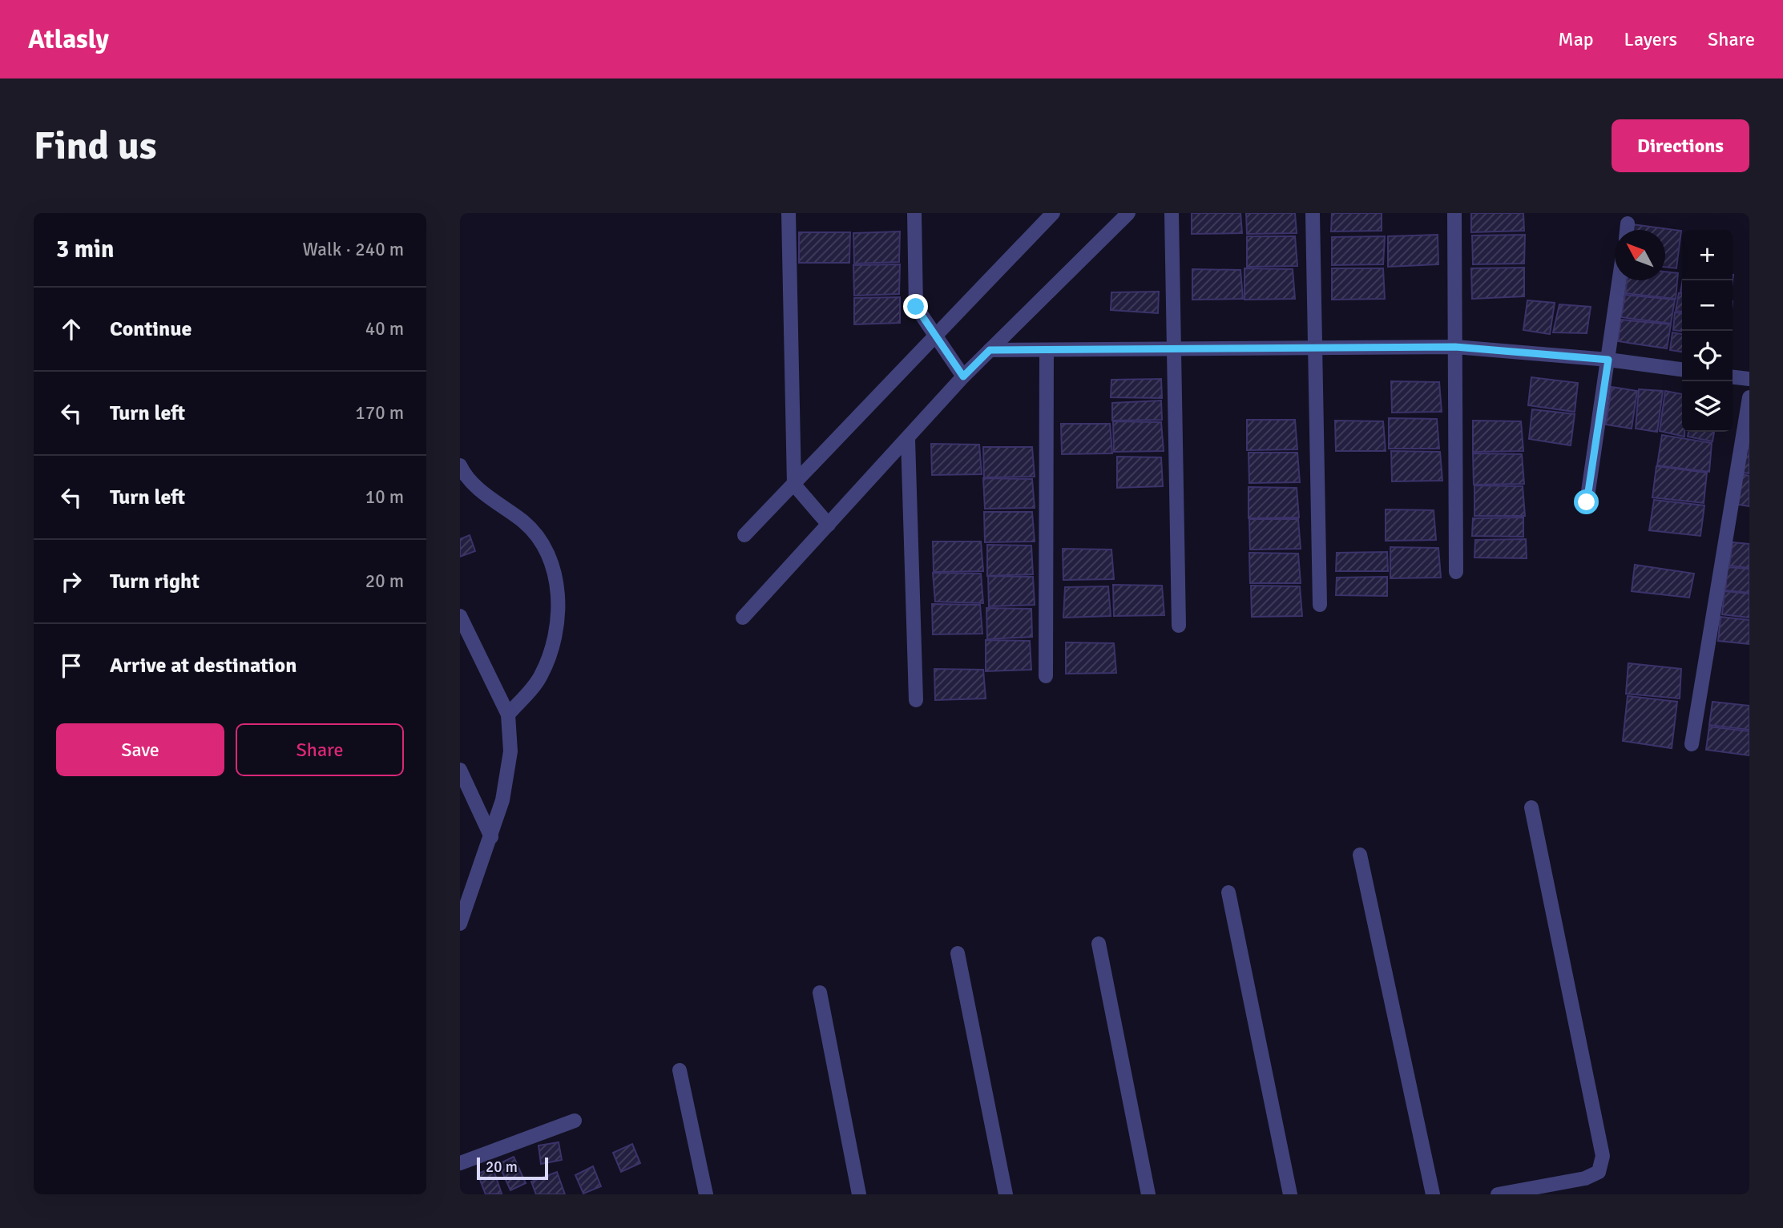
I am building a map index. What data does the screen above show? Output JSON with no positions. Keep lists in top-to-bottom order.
{
  "scale_bar": "20 m",
  "north": "top left",
  "page": {
    "header": "Atlasly",
    "nav": ["Map", "Layers", "Share"],
    "buttons": [
      "Directions",
      ["Save", "Share"]
    ],
    "title": "Find us",
    "heading": ["3 min", "Walk · 240 m"],
    "map_buttons": ["+", "−"],
    "list": [
      ["Continue", "40 m"],
      ["Turn left", "170 m"],
      ["Turn left", "10 m"],
      ["Turn right", "20 m"],
      "Arrive at destination"
    ],
    "scale": "20 m"
  }
}
